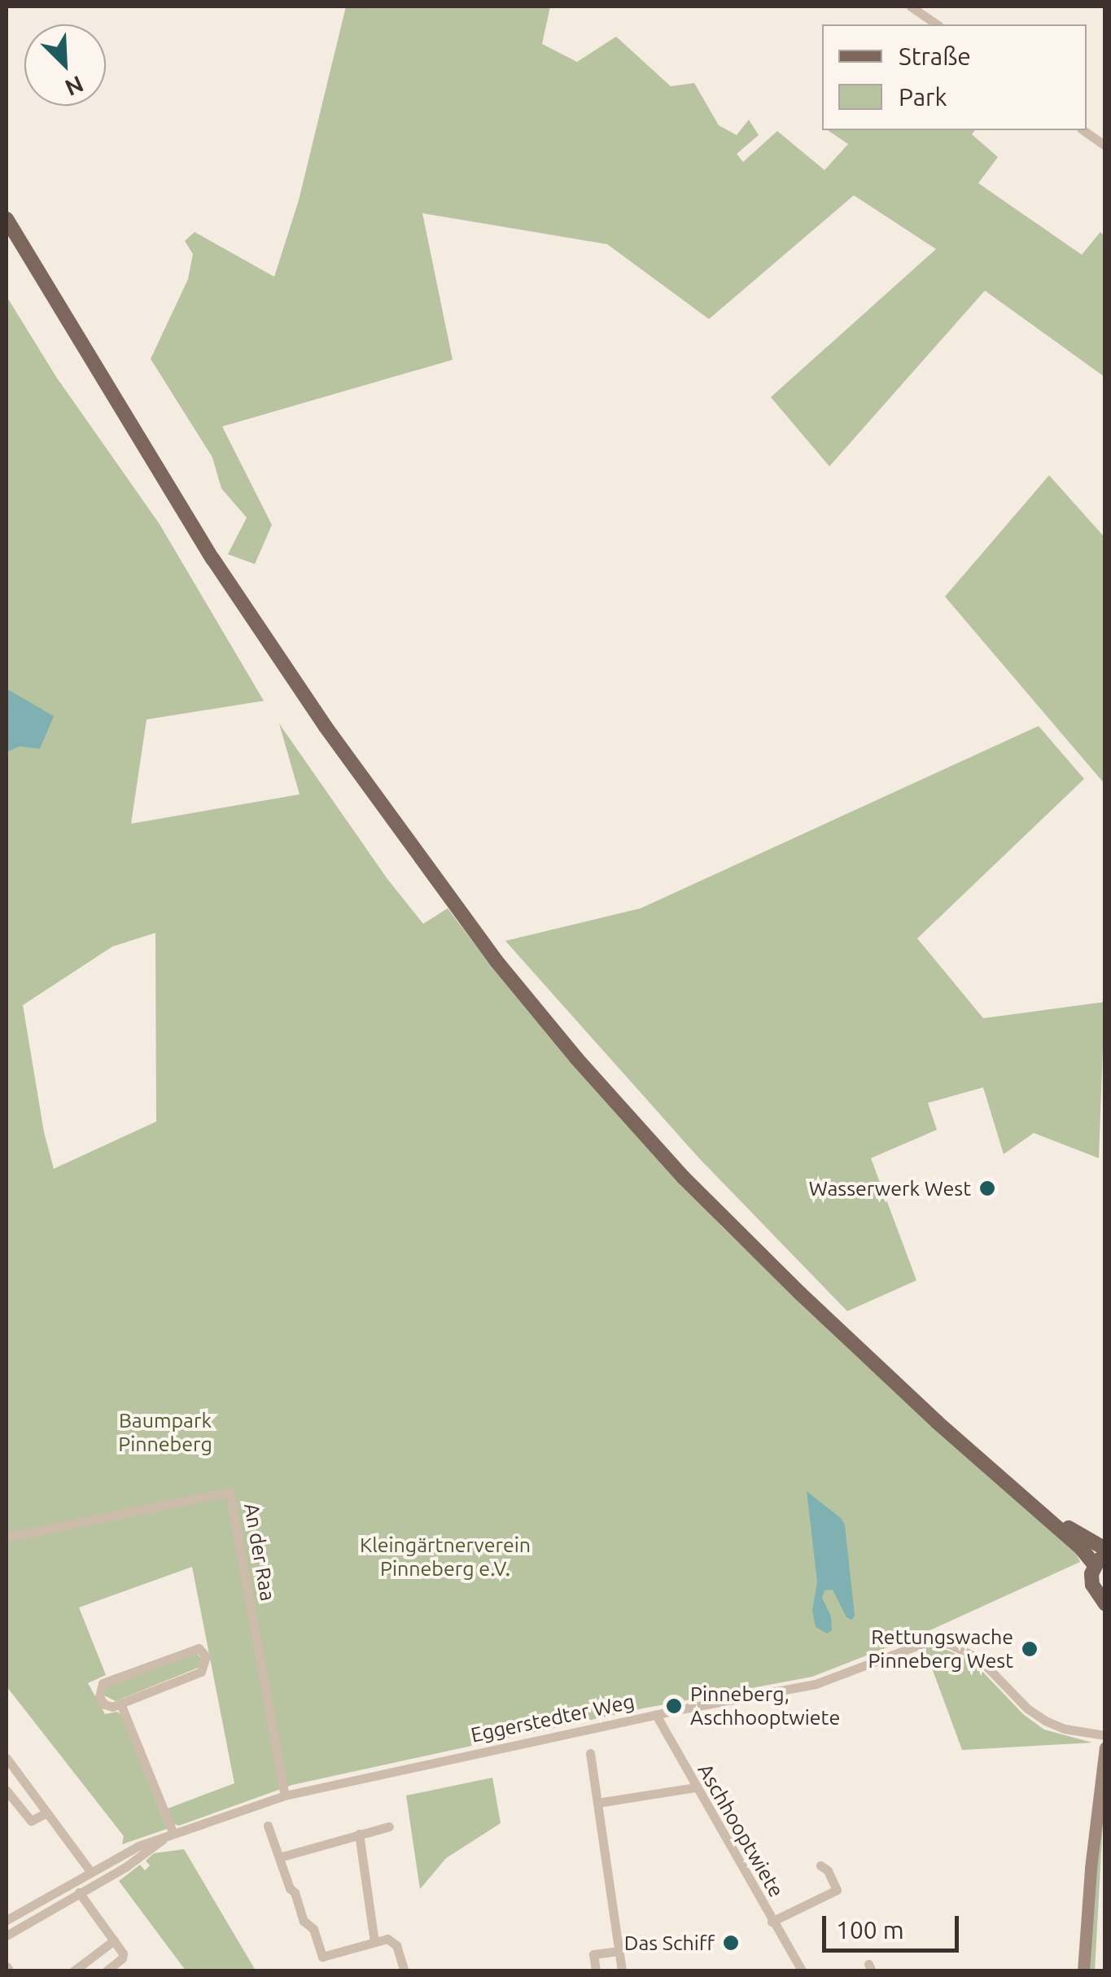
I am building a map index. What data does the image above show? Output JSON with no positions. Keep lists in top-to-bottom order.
{
  "streets": {
    "street": ["An der Raa", "Eggerstedter Weg", "Aschhooptwiete"]
  },
  "crossings": [
    ["An der Raa", "Eggerstedter Weg"],
    ["Eggerstedter Weg", "Aschhooptwiete"]
  ],
  "parks": ["Baumpark Pinneberg", "Kleingärtnerverein Pinneberg e.V."],
  "places": [
    "Wasserwerk West",
    "Rettungswache Pinneberg West",
    "Pinneberg, Aschhooptwiete",
    "Das Schiff"
  ],
  "legend": ["Straße", "Park"],
  "scale_bar": "100 m",
  "north": "bottom right"
}
